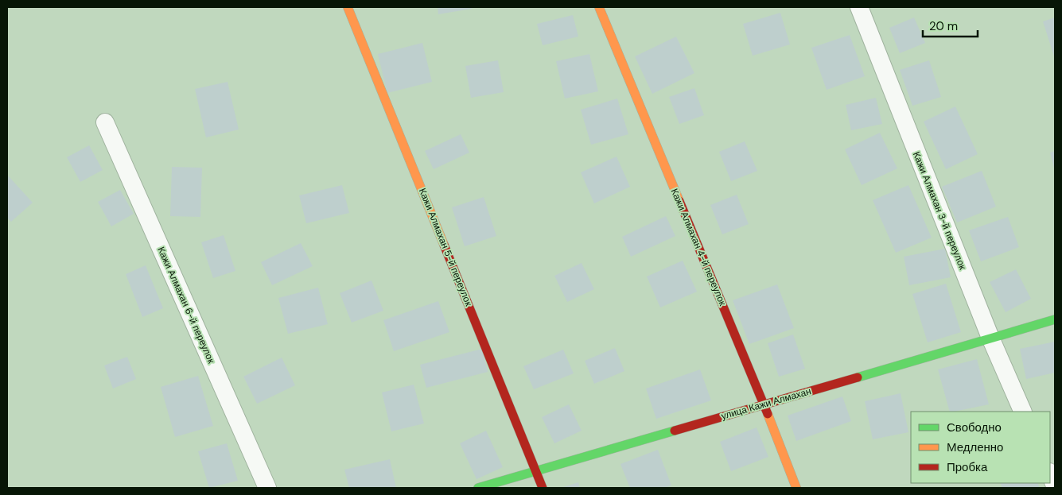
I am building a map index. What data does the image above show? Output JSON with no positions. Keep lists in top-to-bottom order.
{
  "streets": {
    "street": [
      "Кажи Алмахан 3-й переулок",
      "Кажи Алмахан 5-й переулок",
      "Кажи Алмахан 4-й переулок",
      "Кажи Алмахан 6-й переулок",
      "улица Кажи Алмахан"
    ]
  },
  "crossings": [
    ["Кажи Алмахан 3-й переулок", "улица Кажи Алмахан"],
    ["Кажи Алмахан 5-й переулок", "улица Кажи Алмахан"],
    ["Кажи Алмахан 4-й переулок", "улица Кажи Алмахан"]
  ],
  "legend": ["Свободно", "Медленно", "Пробка"],
  "scale_bar": "20 m"
}
